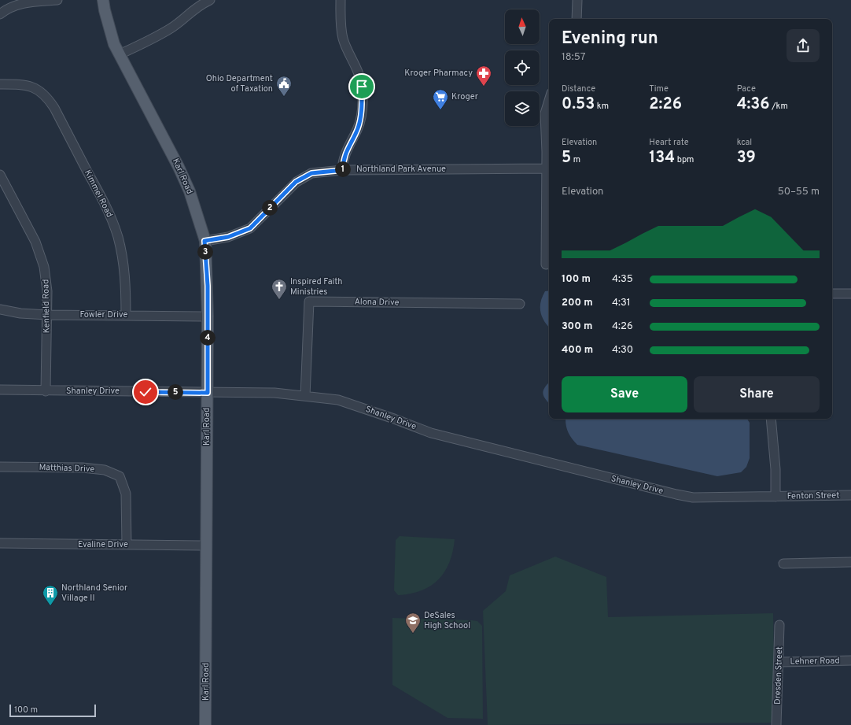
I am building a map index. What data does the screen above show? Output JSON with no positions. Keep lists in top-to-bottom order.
{
  "streets": {
    "main road": ["Karl Road"],
    "street": [
      "Northland Park Avenue",
      "Kimmel Road",
      "Alona Drive",
      "Kenfield Road",
      "Fowler Drive",
      "Shanley Drive",
      "Matthias Drive",
      "Fenton Street",
      "Evaline Drive",
      "Lehner Road",
      "Dresden Street"
    ]
  },
  "crossings": [
    ["Northland Park Avenue", "Karl Road"],
    ["Karl Road", "Fowler Drive"],
    ["Karl Road", "Shanley Drive"],
    ["Karl Road", "Evaline Drive"],
    ["Kimmel Road", "Fowler Drive"],
    ["Alona Drive", "Shanley Drive"],
    ["Kenfield Road", "Fowler Drive"],
    ["Kenfield Road", "Shanley Drive"],
    ["Shanley Drive", "Fenton Street"],
    ["Matthias Drive", "Evaline Drive"],
    ["Lehner Road", "Dresden Street"]
  ],
  "places": {
    "pharmacy": ["Kroger Pharmacy"],
    "public building": ["Ohio Department of Taxation"],
    "supermarket": ["Kroger"],
    "church": ["Inspired Faith Ministries"],
    "building": ["Northland Senior Village II"],
    "school or university": ["DeSales High School"]
  },
  "scale_bar": "100 m",
  "north": "top",
  "page": {
    "heading": ["Evening run", "18:57"],
    "stats": [
      ["Distance", "0.53 km"],
      ["Time", "2:26"],
      ["Pace", "4:36 /km"],
      ["Elevation", "5 m"],
      ["Heart rate", "134 bpm"],
      ["kcal", "39"]
    ],
    "pins": [
      "1",
      "2",
      "3",
      "4",
      "5"
    ],
    "chart": ["Elevation", "50–55 m"],
    "list": [
      {
        "name": "100 m",
        "note": "4:35"
      },
      {
        "name": "200 m",
        "note": "4:31"
      },
      {
        "name": "300 m",
        "note": "4:26"
      },
      {
        "name": "400 m",
        "note": "4:30"
      }
    ],
    "buttons": ["Save", "Share"],
    "scale": "100 m"
  }
}
